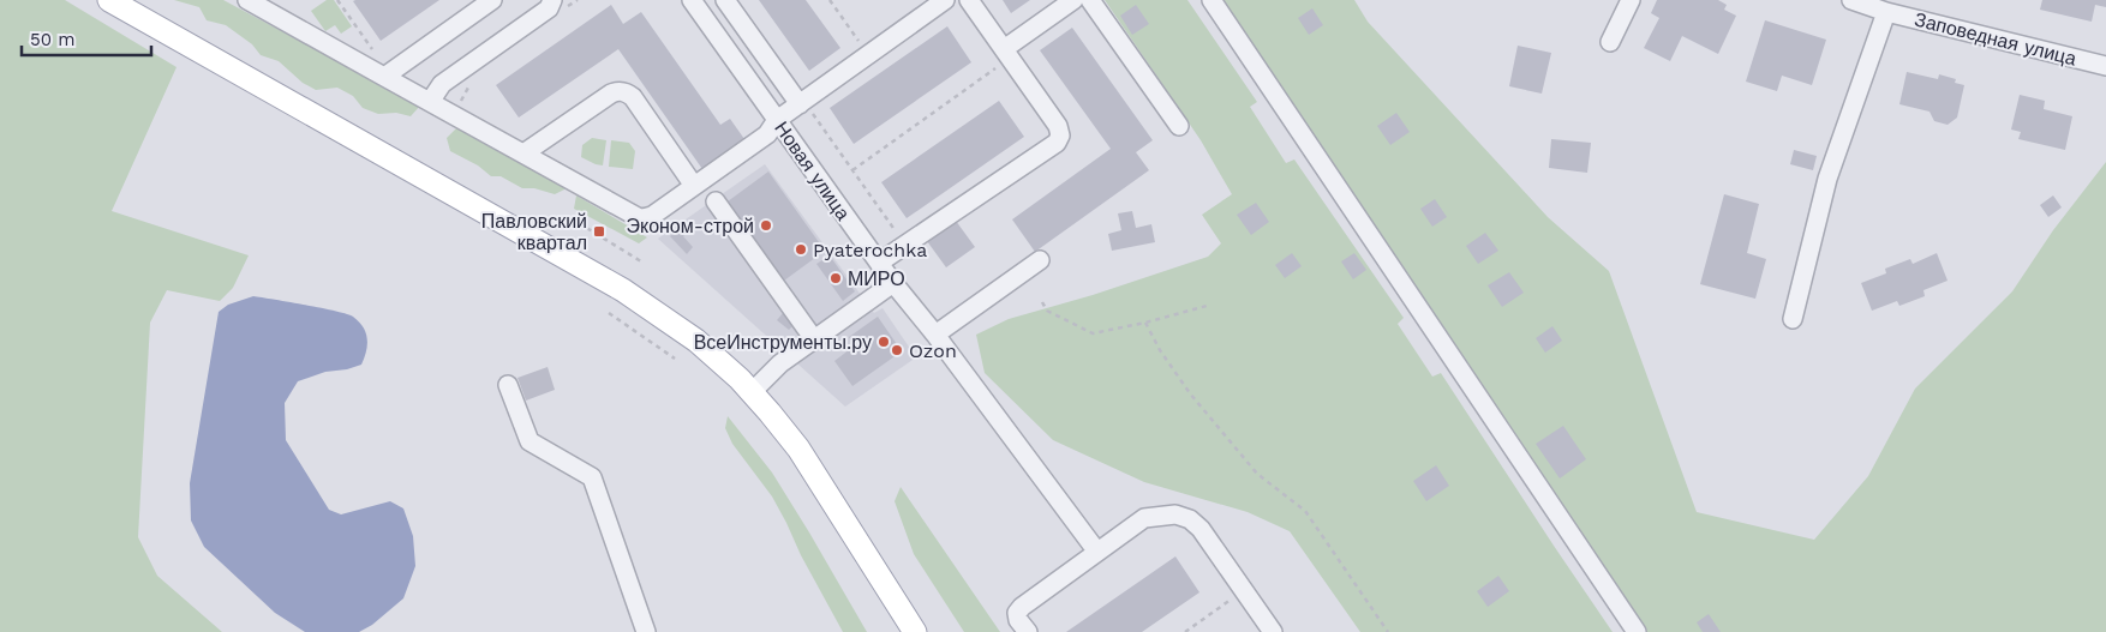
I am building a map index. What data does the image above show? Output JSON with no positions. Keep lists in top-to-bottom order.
{
  "streets": {
    "street": ["Заповедная улица", "Новая улица"]
  },
  "places": {
    "other": [
      "Эконом-строй",
      "Pyaterochka",
      "МИРО",
      "ВсеИнструменты.ру",
      "Ozon"
    ],
    "transit": ["Павловский квартал"]
  },
  "scale_bar": "50 m"
}
